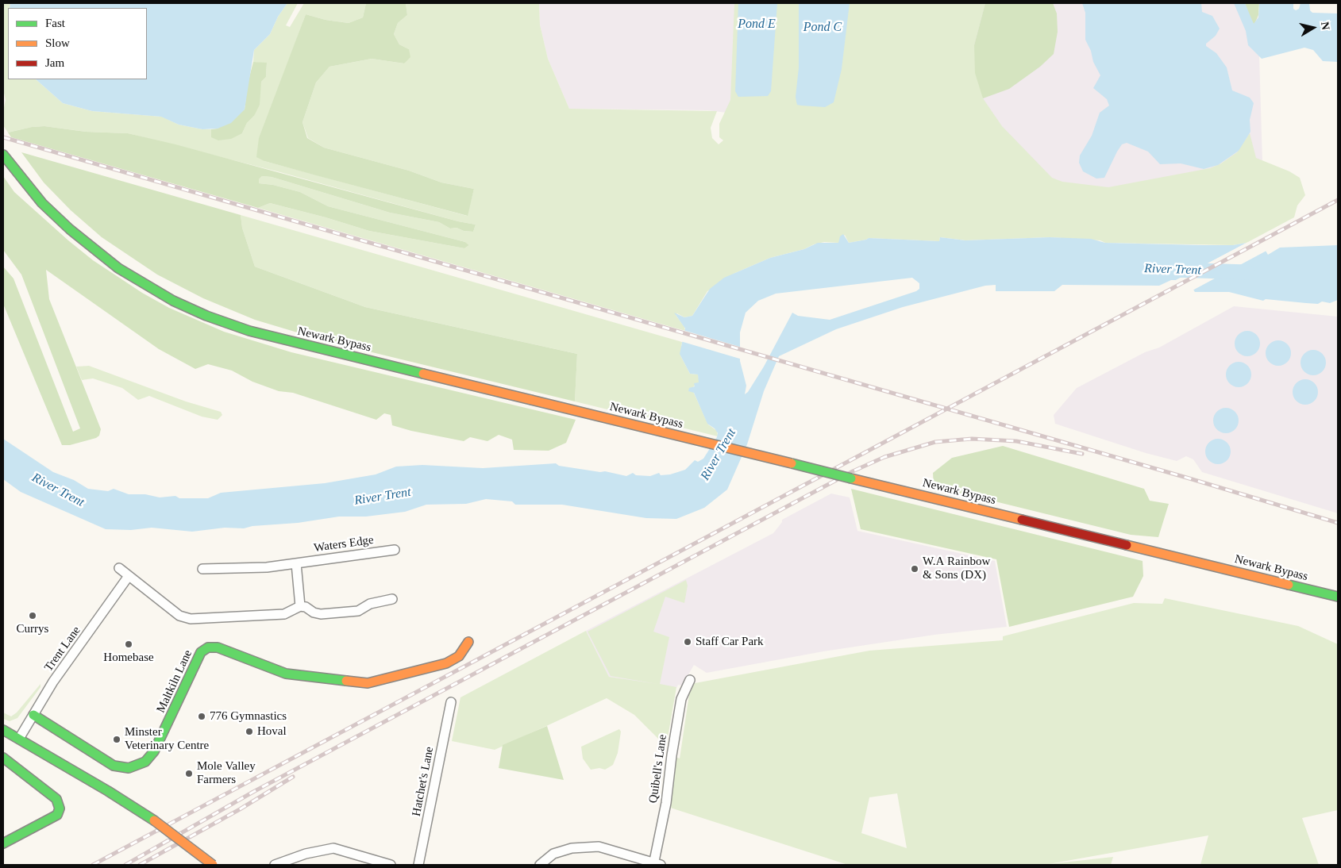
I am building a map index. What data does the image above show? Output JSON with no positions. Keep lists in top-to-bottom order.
{
  "streets": {
    "main road": ["Newark Bypass", "Maltkiln Lane"],
    "street": [
      "Waters Edge",
      "Trent Lane",
      "Quibell's Lane",
      "Hatchet's Lane"
    ]
  },
  "crossings": [
    ["Trent Lane", "Maltkiln Lane"]
  ],
  "water": ["Pond E", "Pond C", "River Trent"],
  "places": [
    "W.A Rainbow & Sons (DX)",
    "Currys",
    "Staff Car Park",
    "Homebase",
    "776 Gymnastics",
    "Hoval",
    "Minster Veterinary Centre",
    "Mole Valley Farmers"
  ],
  "legend": ["Fast", "Slow", "Jam"],
  "north": "right"
}
